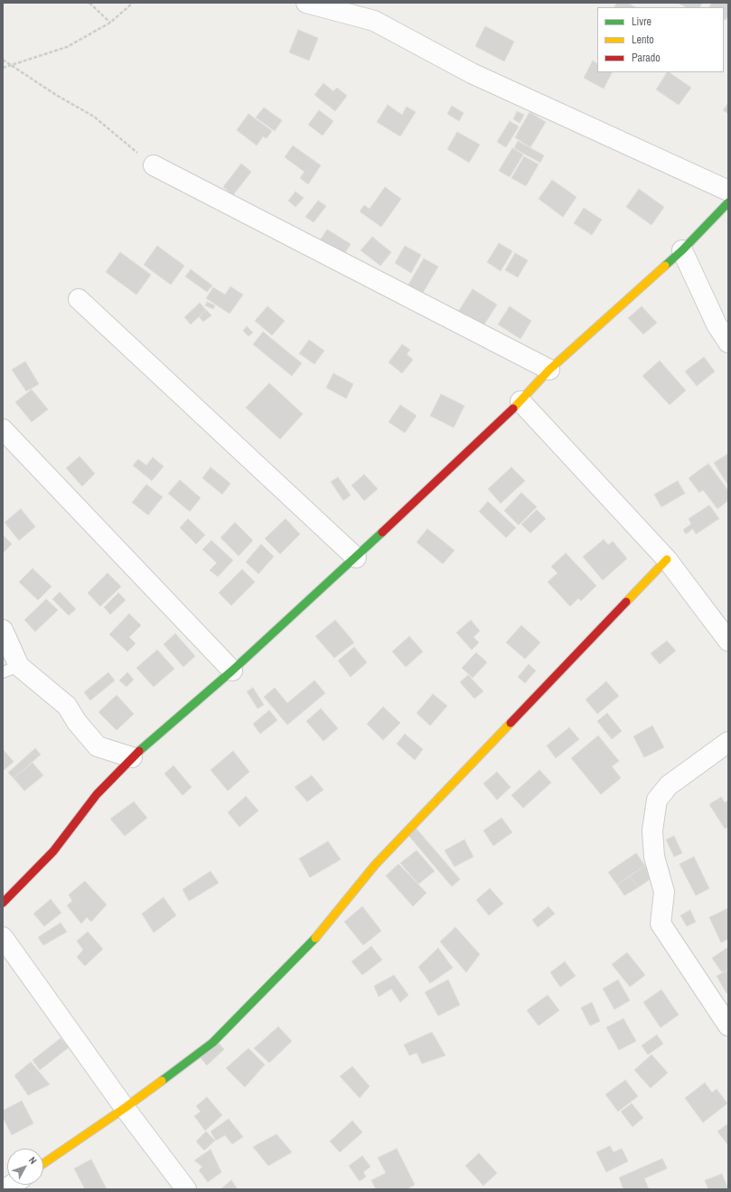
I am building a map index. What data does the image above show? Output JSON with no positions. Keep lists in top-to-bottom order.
{
  "legend": ["Livre", "Lento", "Parado"],
  "north": "top right"
}
